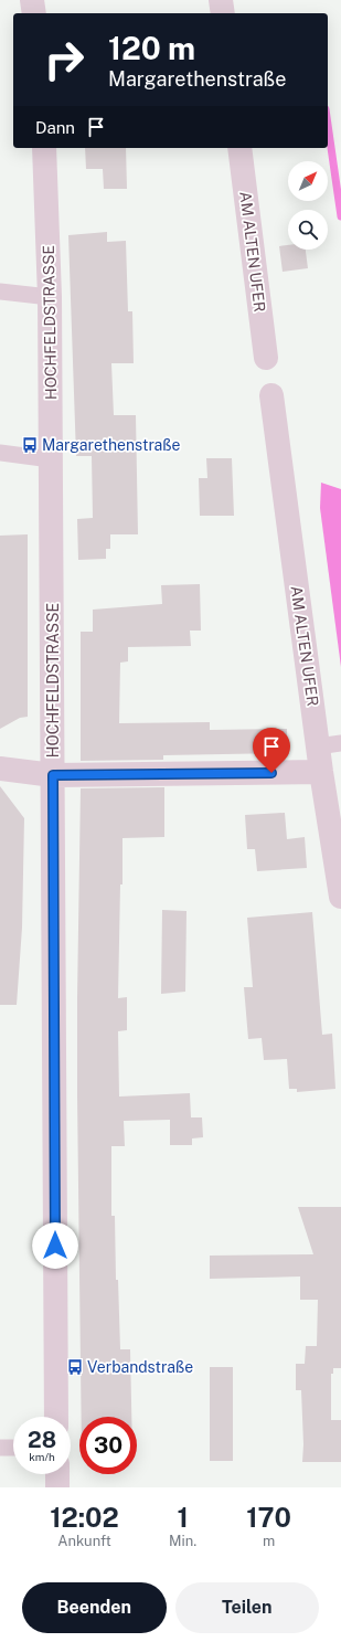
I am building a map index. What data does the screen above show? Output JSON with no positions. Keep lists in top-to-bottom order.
{
  "streets": {
    "street": ["AM ALTEN UFER", "HOCHFELDSTRASSE"]
  },
  "places": {
    "bus stop": ["Margarethenstraße", "Verbandstraße"]
  },
  "north": "top right",
  "page": {
    "turn": ["120 m", "Margarethenstraße"],
    "then": "Dann",
    "speed": "28 km/h",
    "limit": "30",
    "eta": [
      "12:02",
      "Ankunft",
      "1",
      "Min.",
      "170",
      "m"
    ],
    "buttons": ["Beenden", "Teilen"]
  }
}
